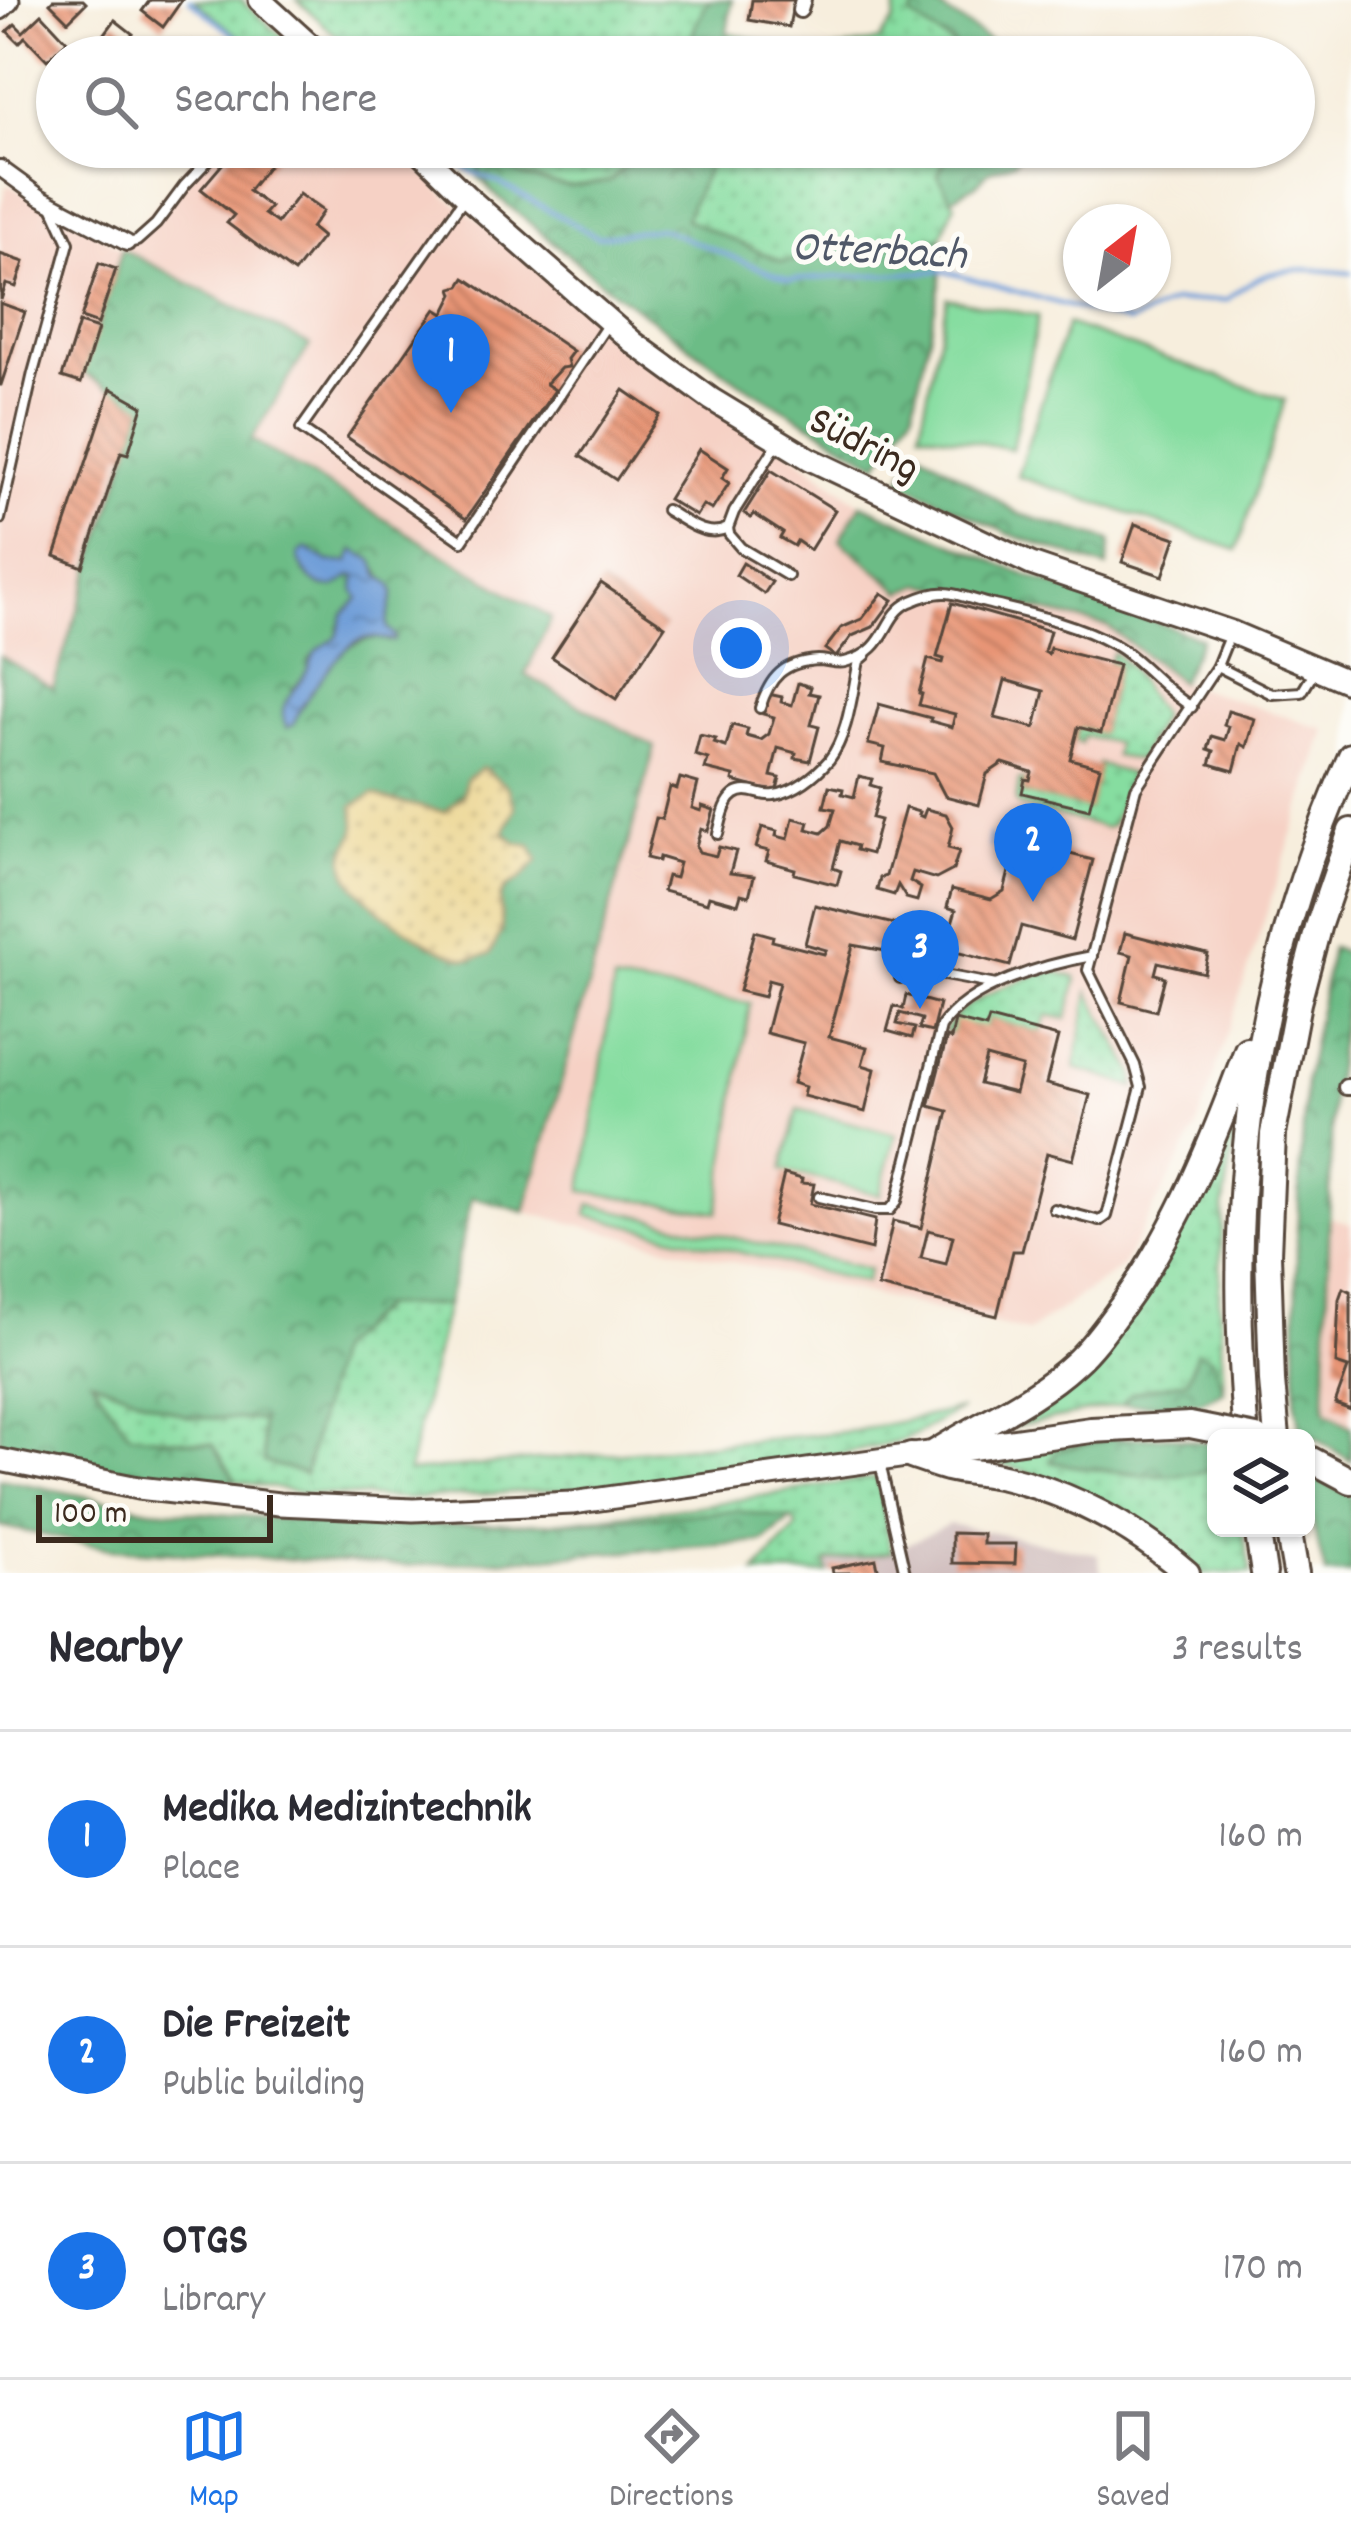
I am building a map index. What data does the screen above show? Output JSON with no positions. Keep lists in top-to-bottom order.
{
  "streets": {
    "street": ["Südring"]
  },
  "water": ["Otterbach"],
  "scale_bar": "100 m",
  "north": "top right",
  "page": {
    "search": "Search here",
    "pins": ["1", "2", "3"],
    "scale": "100 m",
    "heading": ["Nearby", "3 results"],
    "list": [
      {
        "mark": "1",
        "name": "Medika Medizintechnik",
        "note": "Place",
        "value": "160 m"
      },
      {
        "mark": "2",
        "name": "Die Freizeit",
        "note": "Public building",
        "value": "160 m"
      },
      {
        "mark": "3",
        "name": "OTGS",
        "note": "Library",
        "value": "170 m"
      }
    ],
    "nav": ["Map", "Directions", "Saved"]
  }
}
